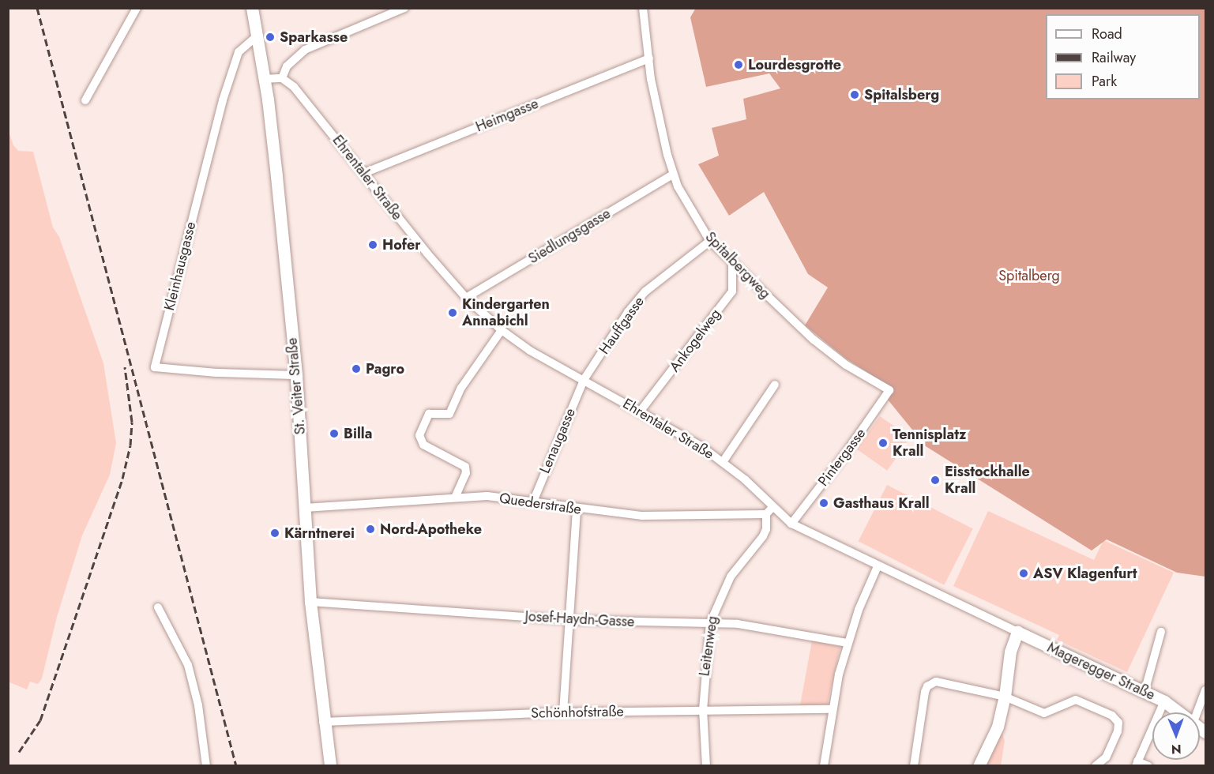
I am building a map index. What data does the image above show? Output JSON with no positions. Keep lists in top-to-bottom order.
{
  "streets": {
    "main road": ["St. Veiter Straße", "Mageregger Straße"],
    "street": [
      "Heimgasse",
      "Ehrentaler Straße",
      "Siedlungsgasse",
      "Spitalbergweg",
      "Kleinhausgasse",
      "Hauffgasse",
      "Ankogelweg",
      "Lenaugasse",
      "Pintergasse",
      "Quederstraße",
      "Josef-Haydn-Gasse",
      "Leitenweg",
      "Schönhofstraße"
    ]
  },
  "crossings": [
    ["Heimgasse", "Ehrentaler Straße"],
    ["Heimgasse", "Spitalbergweg"],
    ["Ehrentaler Straße", "Siedlungsgasse"],
    ["Ehrentaler Straße", "Hauffgasse"],
    ["Ehrentaler Straße", "Ankogelweg"],
    ["Ehrentaler Straße", "Lenaugasse"],
    ["Ehrentaler Straße", "Pintergasse"],
    ["Ehrentaler Straße", "Mageregger Straße"],
    ["Siedlungsgasse", "Spitalbergweg"],
    ["Spitalbergweg", "Hauffgasse"],
    ["Spitalbergweg", "Ankogelweg"],
    ["Spitalbergweg", "Pintergasse"],
    ["Kleinhausgasse", "St. Veiter Straße"],
    ["Hauffgasse", "Lenaugasse"],
    ["St. Veiter Straße", "Quederstraße"],
    ["St. Veiter Straße", "Josef-Haydn-Gasse"],
    ["St. Veiter Straße", "Schönhofstraße"],
    ["Lenaugasse", "Quederstraße"],
    ["Quederstraße", "Leitenweg"],
    ["Josef-Haydn-Gasse", "Leitenweg"],
    ["Leitenweg", "Schönhofstraße"]
  ],
  "parks": ["Spitalberg"],
  "places": [
    "Sparkasse",
    "Lourdesgrotte",
    "Spitalsberg",
    "Hofer",
    "Kindergarten Annabichl",
    "Pagro",
    "Billa",
    "Tennisplatz Krall",
    "Eisstockhalle Krall",
    "Gasthaus Krall",
    "Nord-Apotheke",
    "Kärntnerei",
    "ASV Klagenfurt"
  ],
  "legend": ["Road", "Railway", "Park"],
  "north": "bottom"
}
